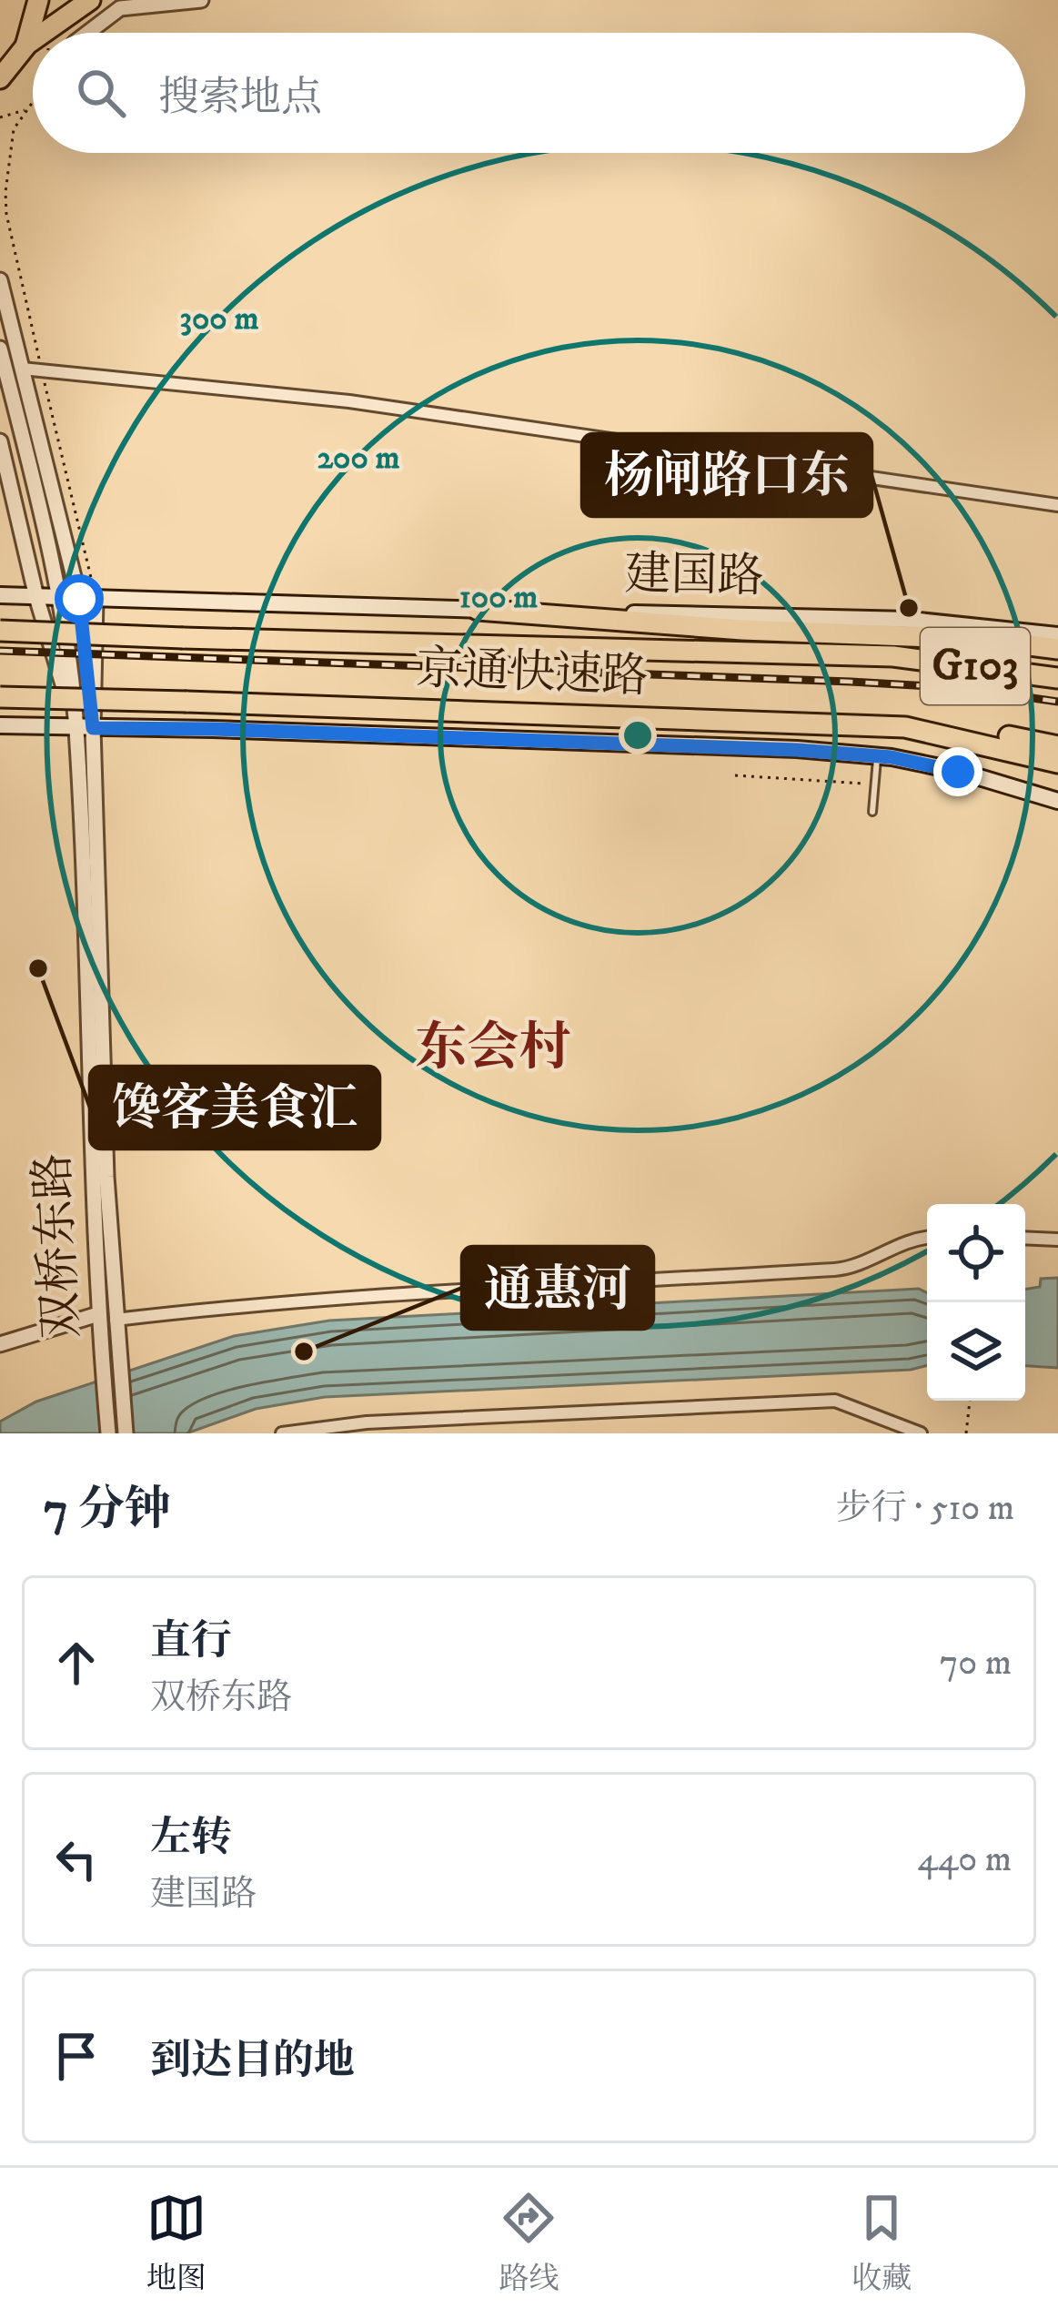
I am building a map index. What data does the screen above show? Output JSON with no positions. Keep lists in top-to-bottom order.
{
  "streets": {
    "highway": ["G103", "京通快速路"],
    "main road": ["建国路"],
    "street": ["双桥东路"]
  },
  "crossings": [
    ["建国路", "双桥东路"]
  ],
  "districts": ["东会村"],
  "places": ["杨闸路口东", "馋客美食汇", "通惠河"],
  "page": {
    "search": "搜索地点",
    "heading": ["7 分钟", "步行 · 510 m"],
    "list": [
      ["直行", "双桥东路", "70 m"],
      ["左转", "建国路", "440 m"],
      "到达目的地"
    ],
    "nav": ["地图", "路线", "收藏"]
  },
  "rings": ["300 m", "200 m", "100 m"]
}
